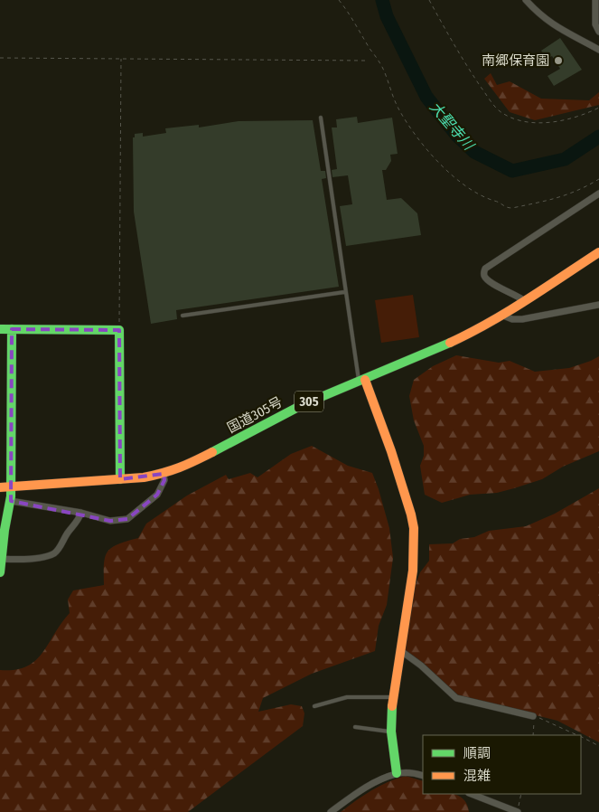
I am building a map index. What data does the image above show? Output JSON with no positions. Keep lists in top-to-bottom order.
{
  "streets": {
    "main road": ["305", "国道305号"]
  },
  "water": ["大聖寺川"],
  "places": ["南郷保育園"],
  "legend": ["順調", "混雑"]
}
